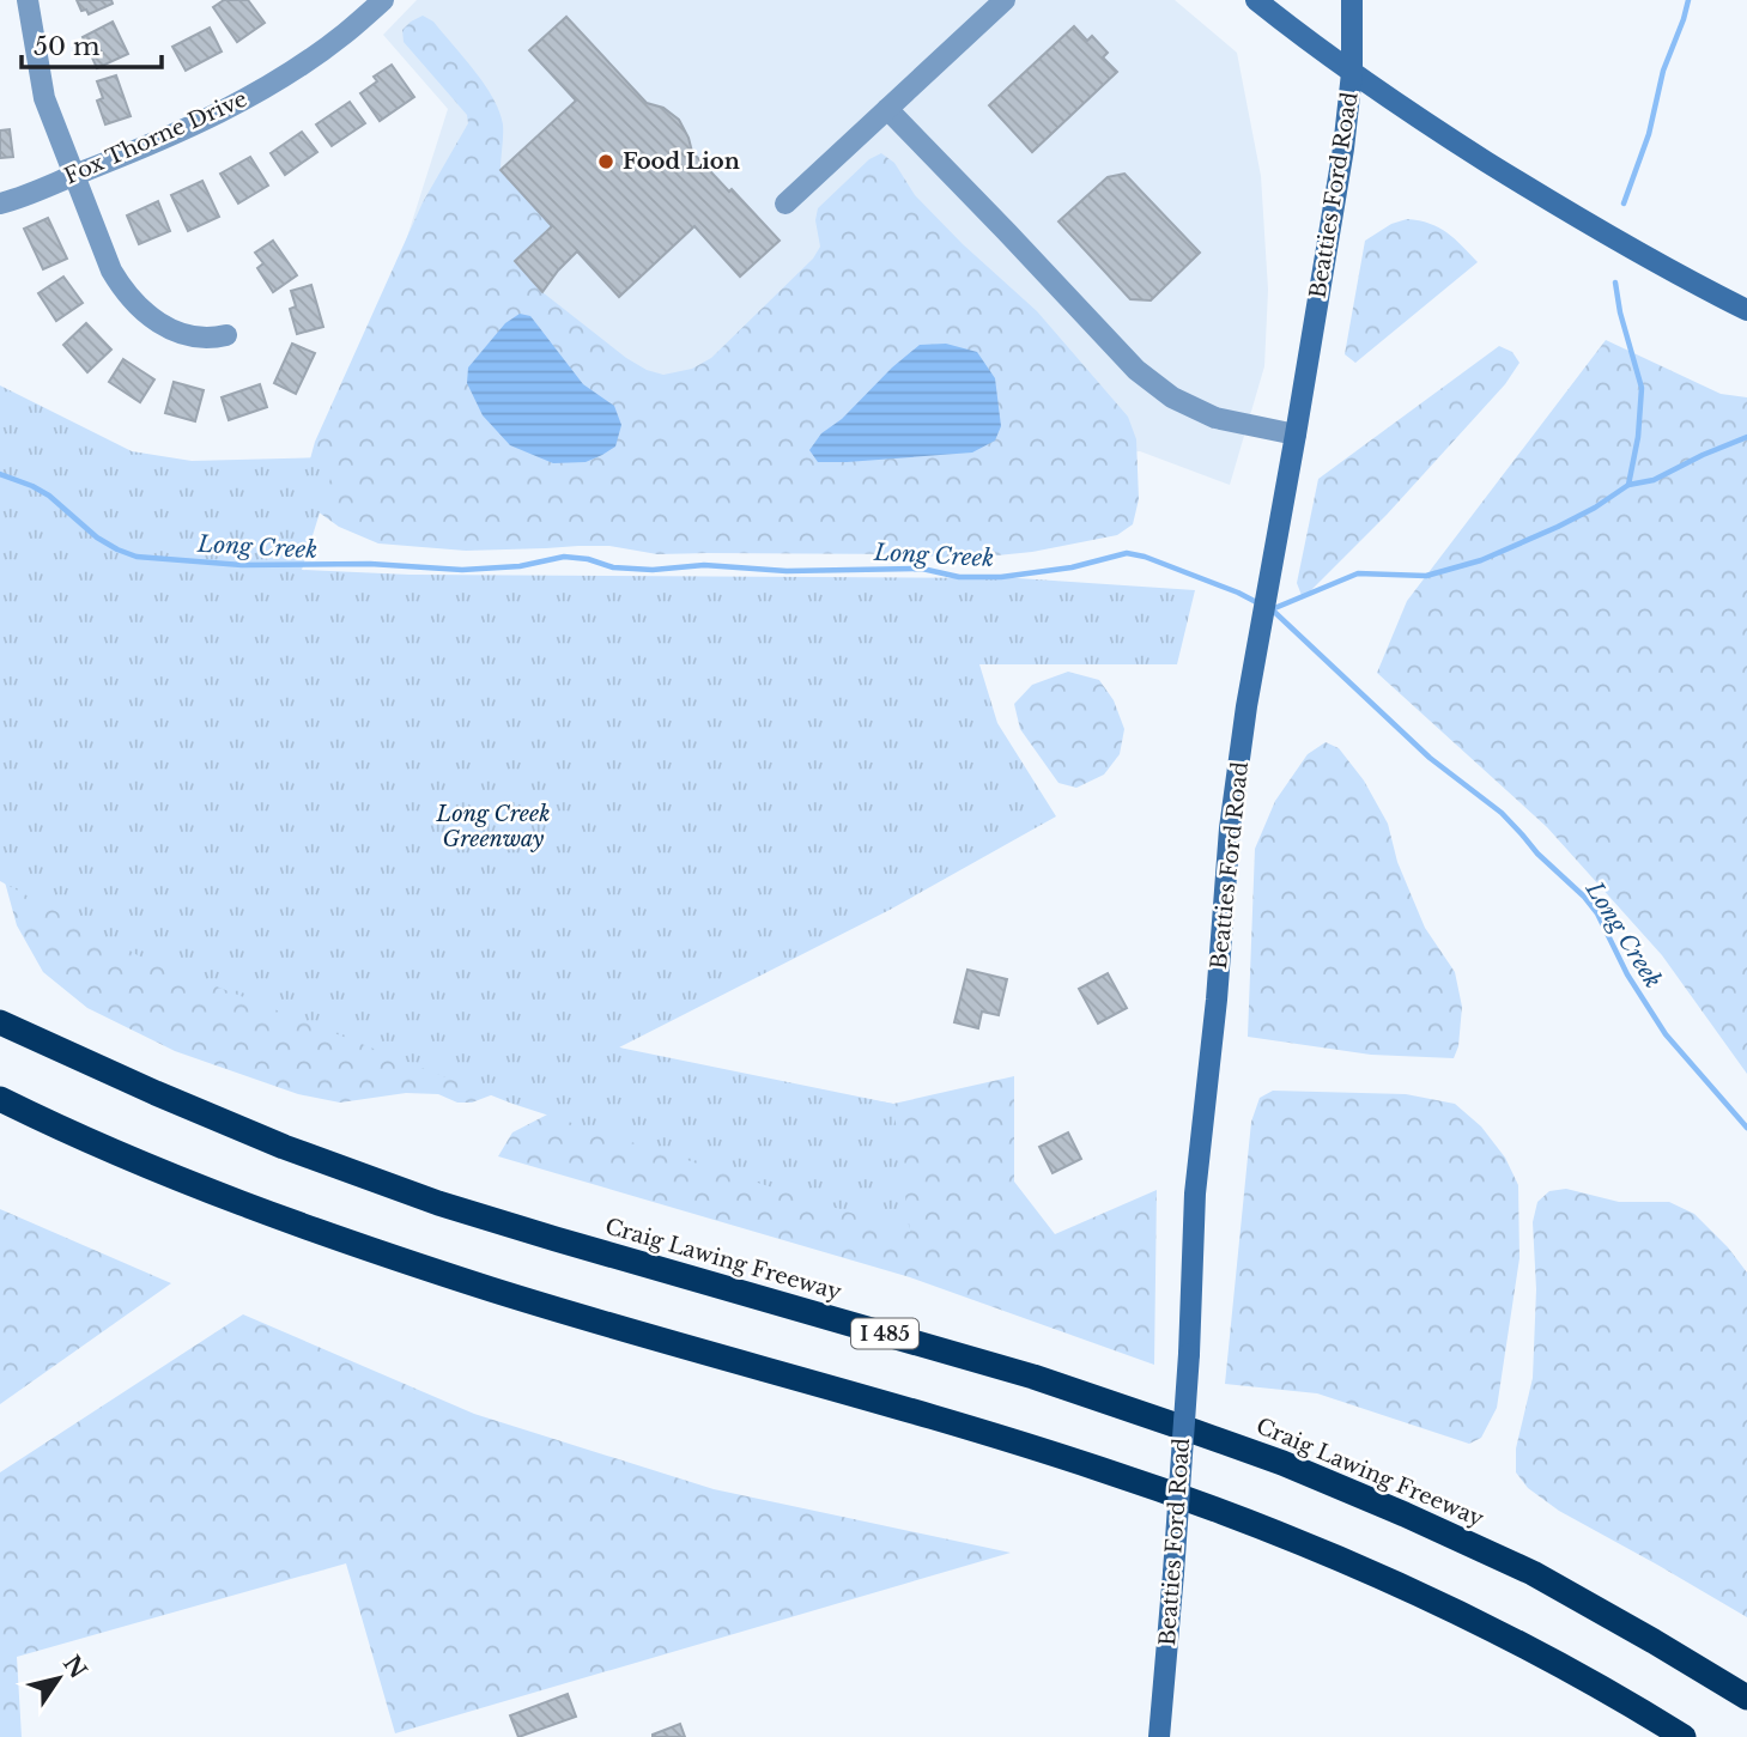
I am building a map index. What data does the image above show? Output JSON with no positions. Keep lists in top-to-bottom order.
{
  "streets": {
    "highway": ["Craig Lawing Freeway", "I 485"],
    "main road": ["Beatties Ford Road"],
    "street": ["Fox Thorne Drive"]
  },
  "water": ["Long Creek"],
  "parks": ["Long Creek Greenway"],
  "places": ["Food Lion"],
  "scale_bar": "50 m",
  "north": "top right"
}
